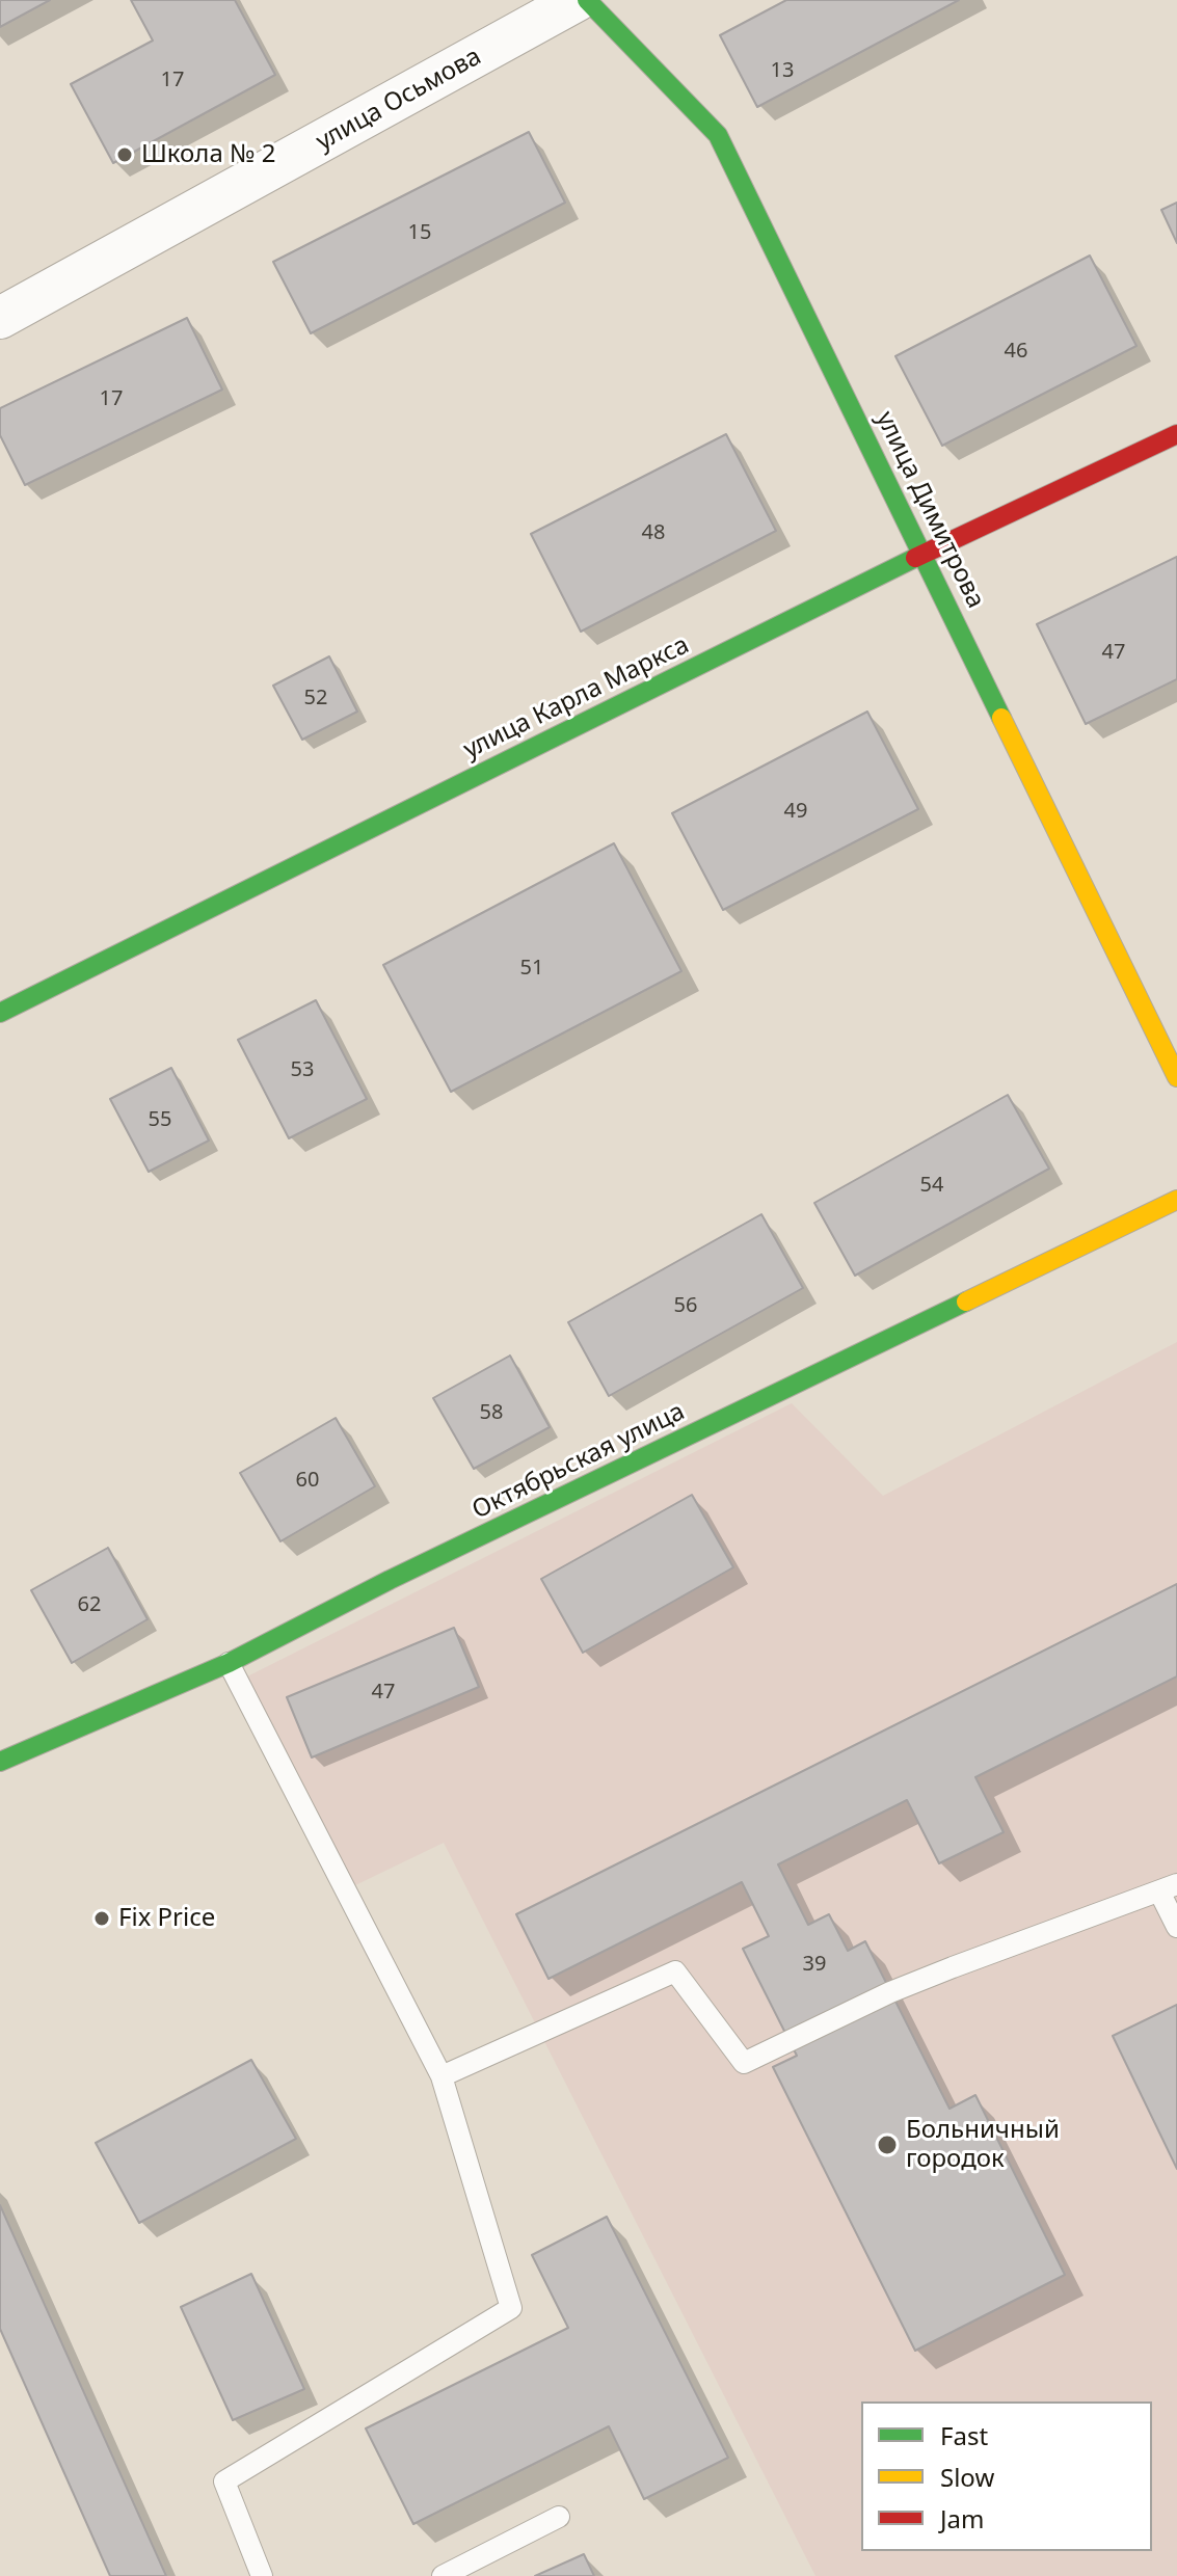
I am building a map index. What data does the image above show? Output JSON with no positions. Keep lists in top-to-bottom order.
{
  "streets": {
    "street": [
      "улица Осьмова",
      "улица Димитрова",
      "улица Карла Маркса",
      "Октябрьская улица"
    ]
  },
  "crossings": [
    ["улица Димитрова", "улица Карла Маркса"]
  ],
  "places": ["Школа № 2", "Fix Price", "Больничный городок"],
  "house_numbers": [
    "13",
    "17",
    "15",
    "46",
    "17",
    "48",
    "47",
    "52",
    "49",
    "51",
    "53",
    "55",
    "54",
    "56",
    "58",
    "60",
    "62",
    "47",
    "39"
  ],
  "legend": ["Fast", "Slow", "Jam"]
}
